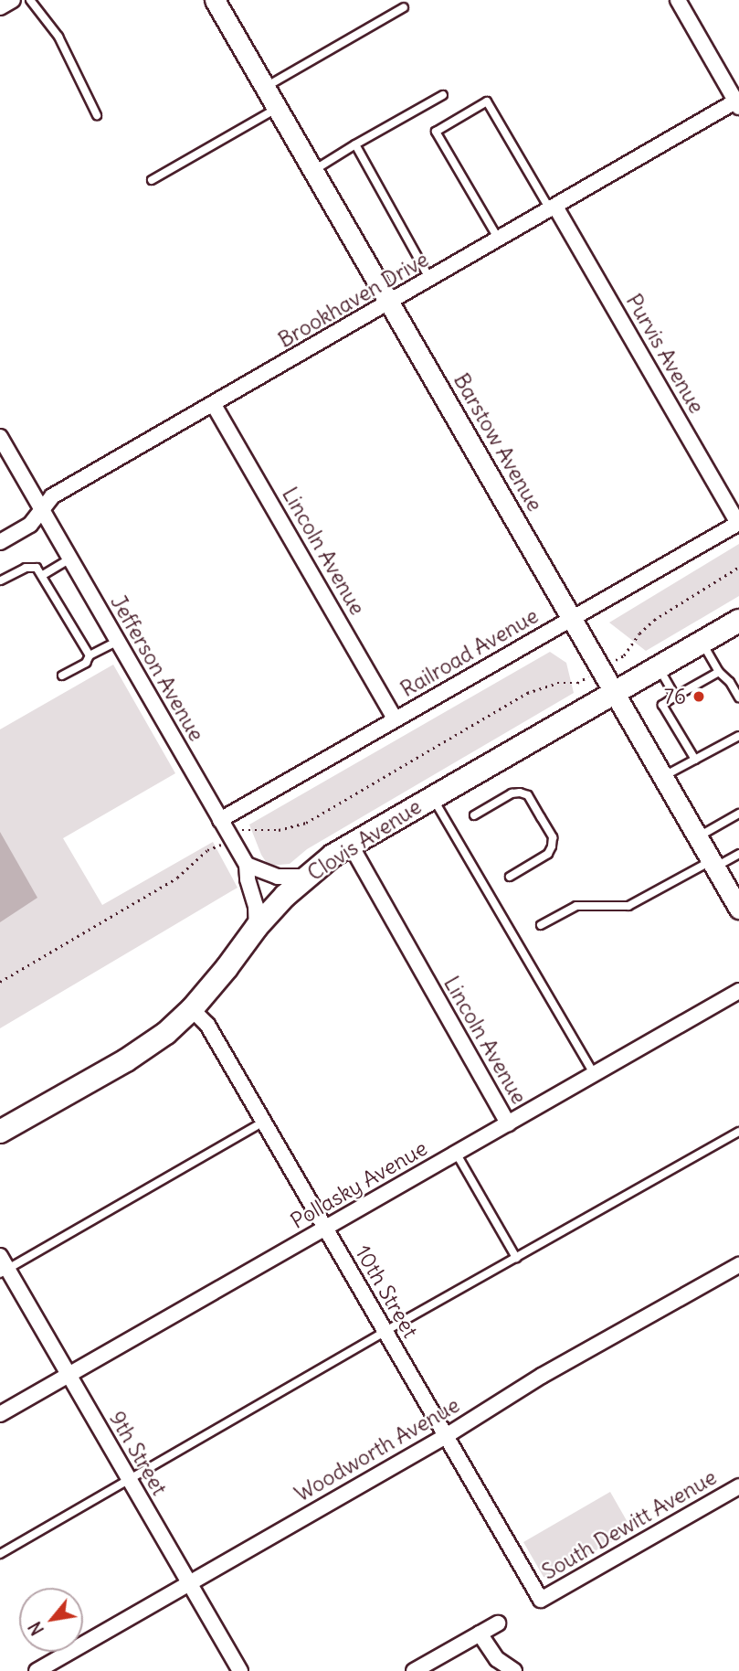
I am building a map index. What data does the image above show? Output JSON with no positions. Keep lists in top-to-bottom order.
{
  "streets": {
    "main road": ["Barstow Avenue", "Clovis Avenue"],
    "street": [
      "Brookhaven Drive",
      "Purvis Avenue",
      "Lincoln Avenue",
      "Railroad Avenue",
      "Jefferson Avenue",
      "Pollasky Avenue",
      "10th Street",
      "Woodworth Avenue",
      "9th Street",
      "South Dewitt Avenue"
    ]
  },
  "crossings": [
    ["Brookhaven Drive", "Purvis Avenue"],
    ["Brookhaven Drive", "Barstow Avenue"],
    ["Brookhaven Drive", "Lincoln Avenue"],
    ["Brookhaven Drive", "Jefferson Avenue"],
    ["Purvis Avenue", "Railroad Avenue"],
    ["Barstow Avenue", "Railroad Avenue"],
    ["Barstow Avenue", "Clovis Avenue"],
    ["Lincoln Avenue", "Railroad Avenue"],
    ["Lincoln Avenue", "Clovis Avenue"],
    ["Lincoln Avenue", "Pollasky Avenue"],
    ["Railroad Avenue", "Jefferson Avenue"],
    ["Jefferson Avenue", "Clovis Avenue"],
    ["Clovis Avenue", "10th Street"],
    ["Pollasky Avenue", "10th Street"],
    ["Pollasky Avenue", "9th Street"],
    ["10th Street", "Woodworth Avenue"],
    ["10th Street", "South Dewitt Avenue"],
    ["Woodworth Avenue", "9th Street"]
  ],
  "places": ["76"],
  "north": "bottom left"
}
